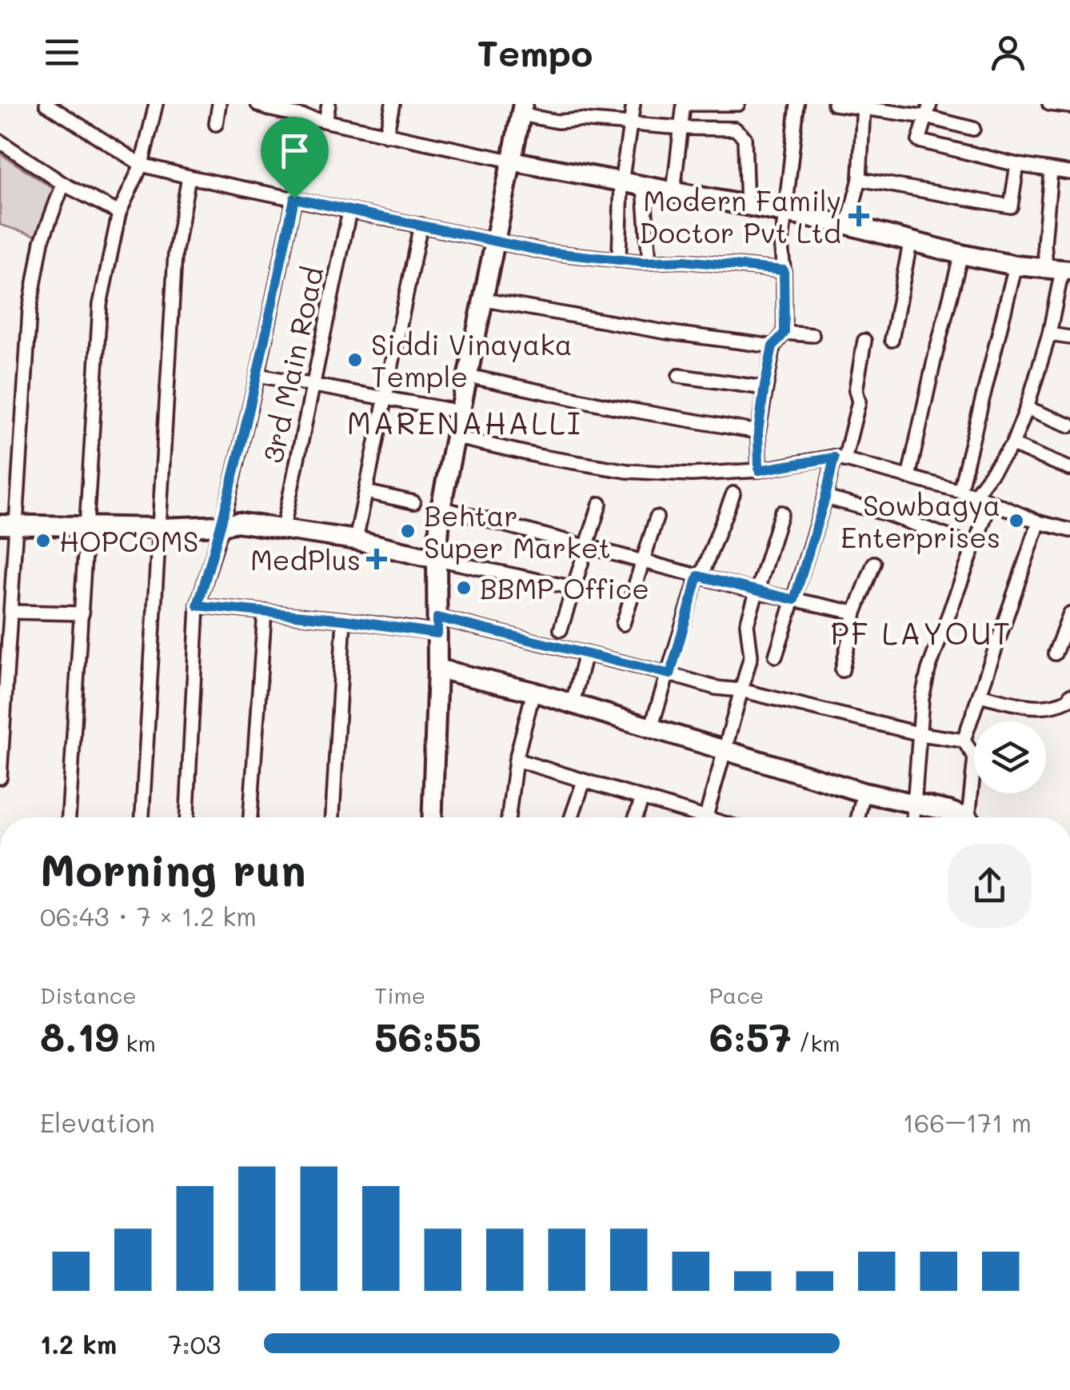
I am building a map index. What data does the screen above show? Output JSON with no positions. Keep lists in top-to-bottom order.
{
  "streets": {
    "street": ["3rd Main Road"]
  },
  "districts": ["MARENAHALLI", "PF LAYOUT"],
  "places": {
    "health": ["Modern Family Doctor Pvt Ltd", "MedPlus"],
    "other": [
      "Siddi Vinayaka Temple",
      "Sowbagya Enterprises",
      "Behtar Super Market",
      "HOPCOMS",
      "BBMP Office"
    ]
  },
  "page": {
    "header": "Tempo",
    "heading": ["Morning run", "06:43 · 7 × 1.2 km"],
    "stats": [
      ["Distance", "8.19 km"],
      ["Time", "56:55"],
      ["Pace", "6:57 /km"]
    ],
    "chart": ["Elevation", "166–171 m"],
    "list": [
      {
        "name": "1.2 km",
        "note": "7:03"
      }
    ]
  }
}
